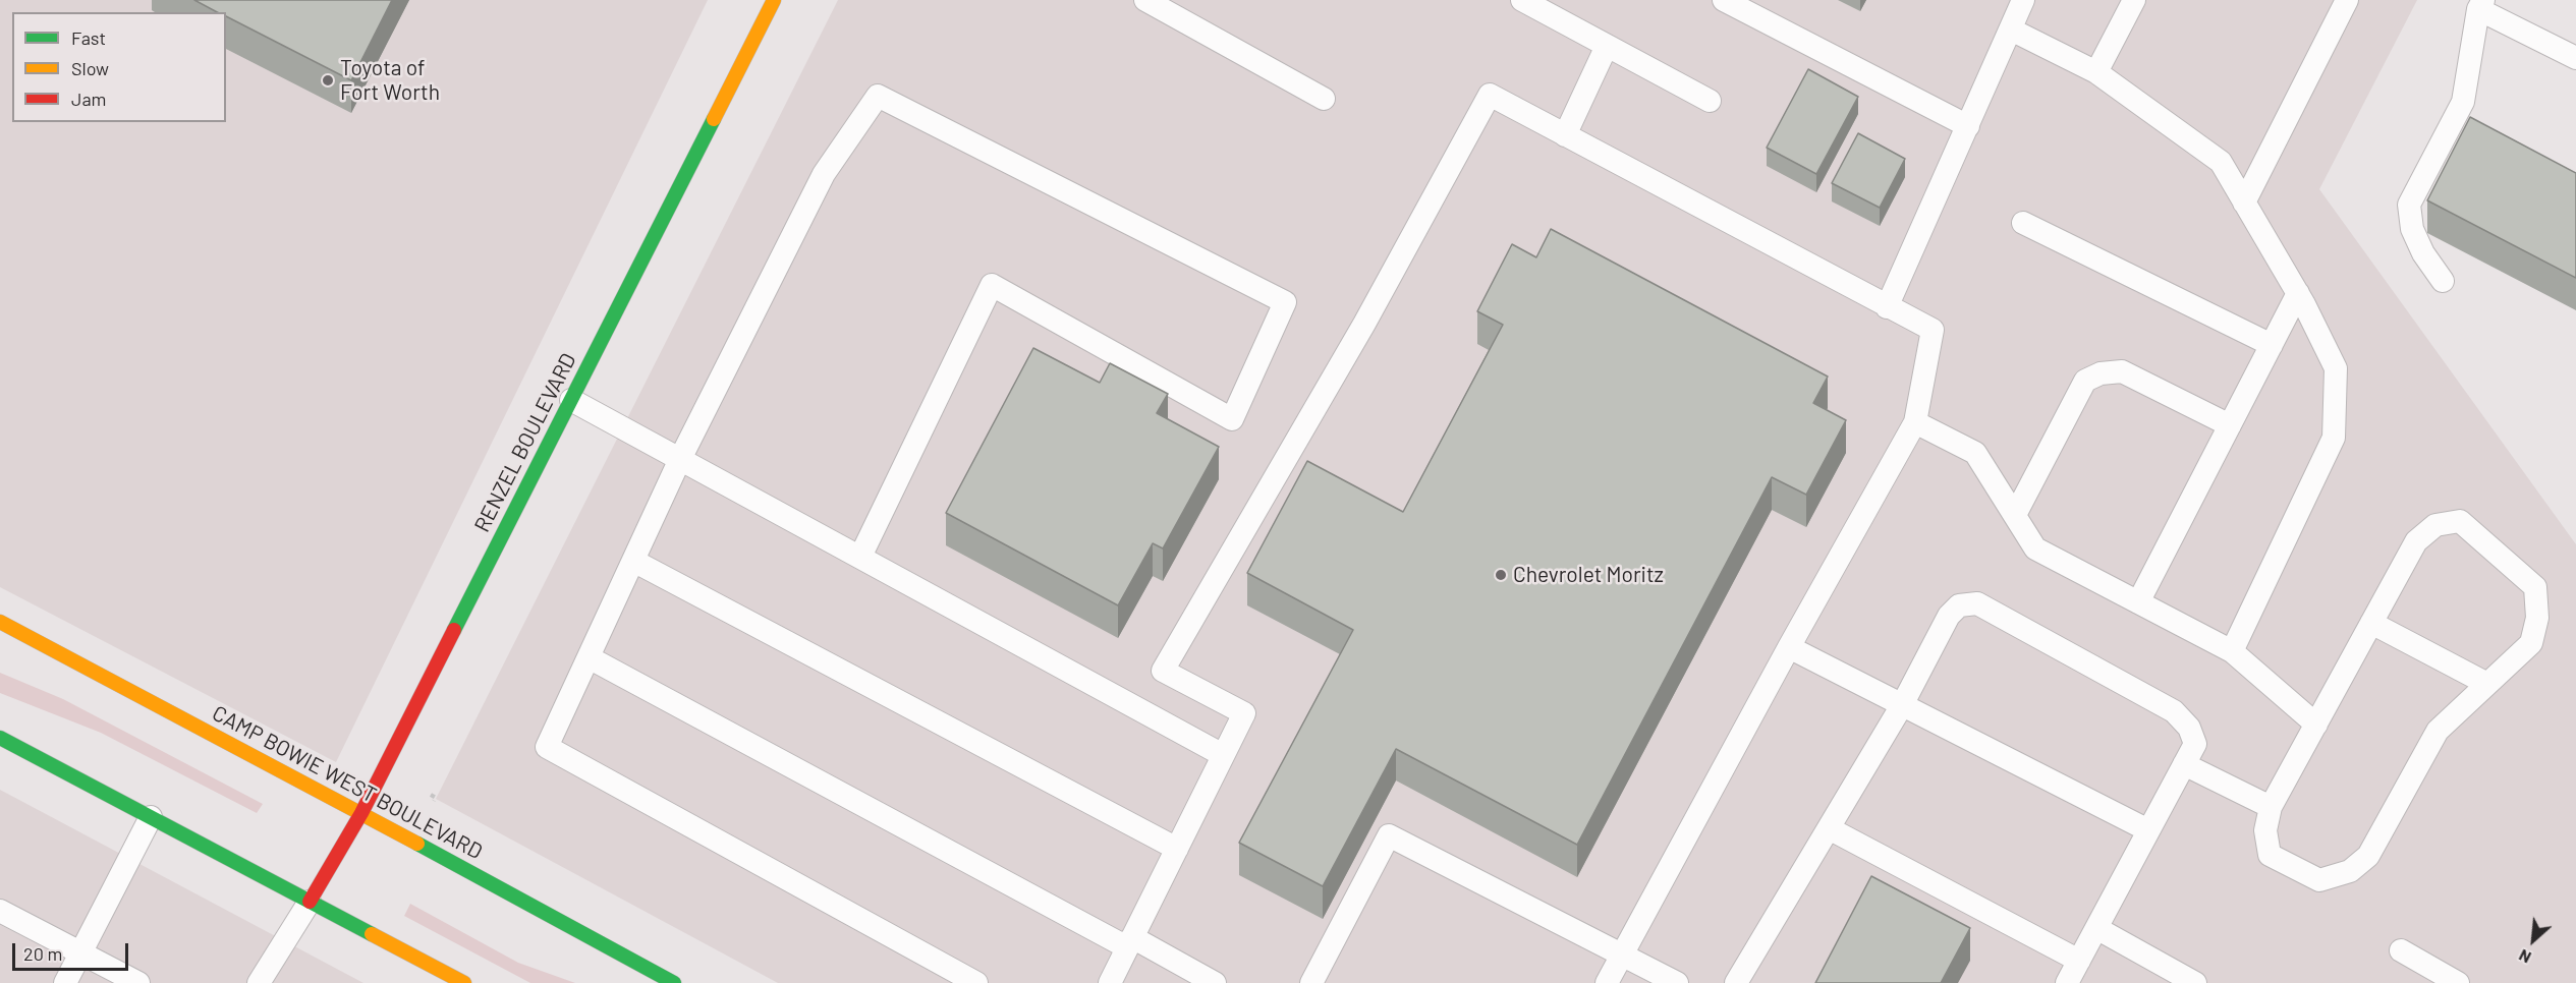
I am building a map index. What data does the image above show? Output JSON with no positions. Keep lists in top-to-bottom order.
{
  "streets": {
    "main road": ["RENZEL BOULEVARD", "CAMP BOWIE WEST BOULEVARD"]
  },
  "crossings": [
    ["RENZEL BOULEVARD", "CAMP BOWIE WEST BOULEVARD"]
  ],
  "places": ["Toyota of Fort Worth", "Chevrolet Moritz"],
  "legend": ["Fast", "Slow", "Jam"],
  "scale_bar": "20 m",
  "north": "bottom left"
}
